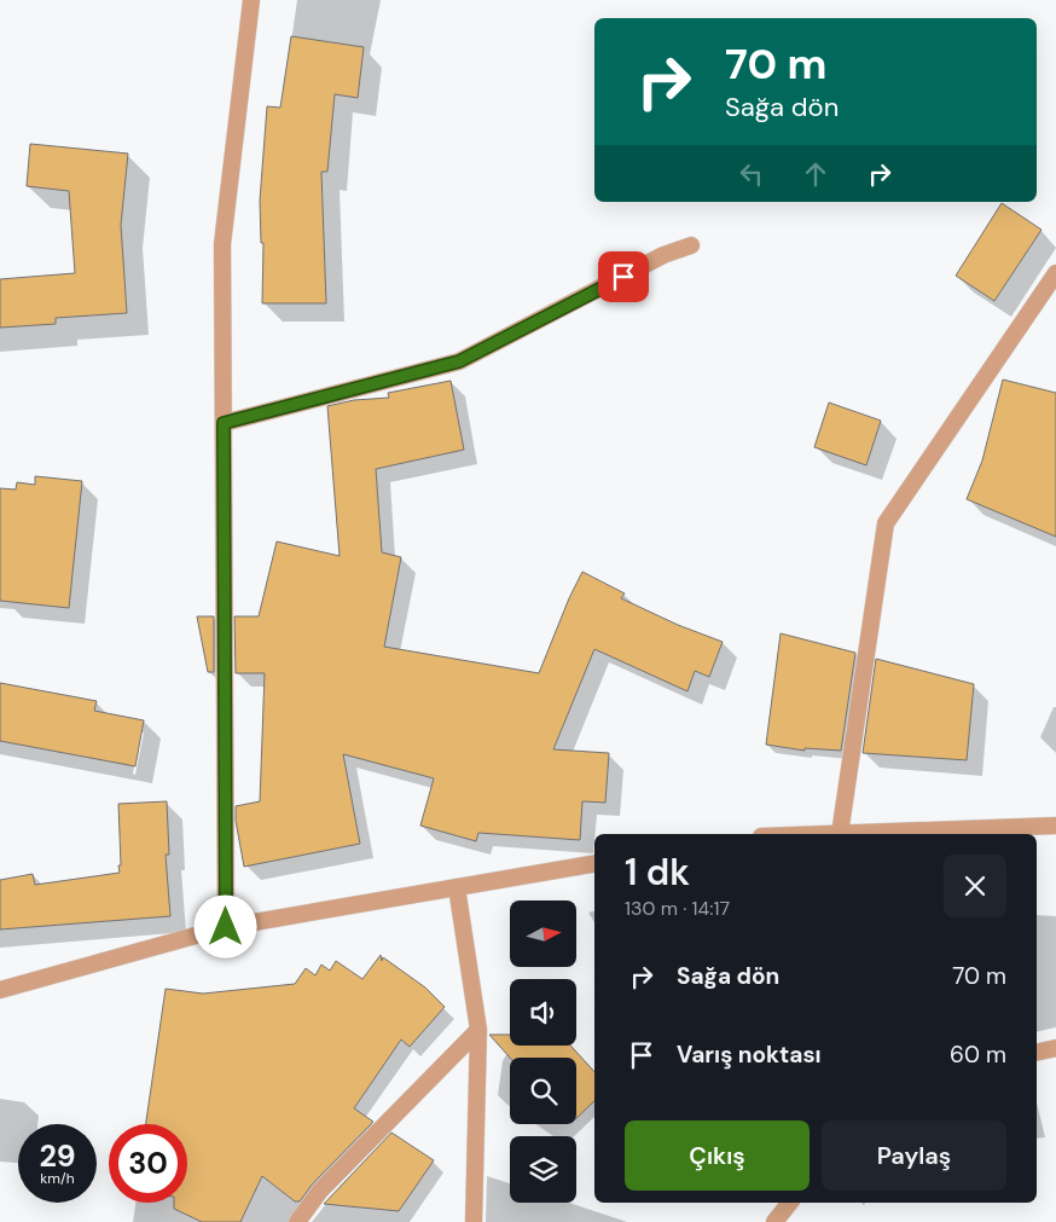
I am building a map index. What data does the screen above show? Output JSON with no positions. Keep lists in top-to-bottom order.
{
  "north": "right",
  "page": {
    "turn": ["70 m", "Sağa dön"],
    "heading": ["1 dk", "130 m · 14:17"],
    "list": [
      {
        "name": "Sağa dön",
        "value": "70 m"
      },
      {
        "name": "Varış noktası",
        "value": "60 m"
      }
    ],
    "buttons": ["Çıkış", "Paylaş"],
    "speed": "29 km/h",
    "limit": "30"
  }
}
